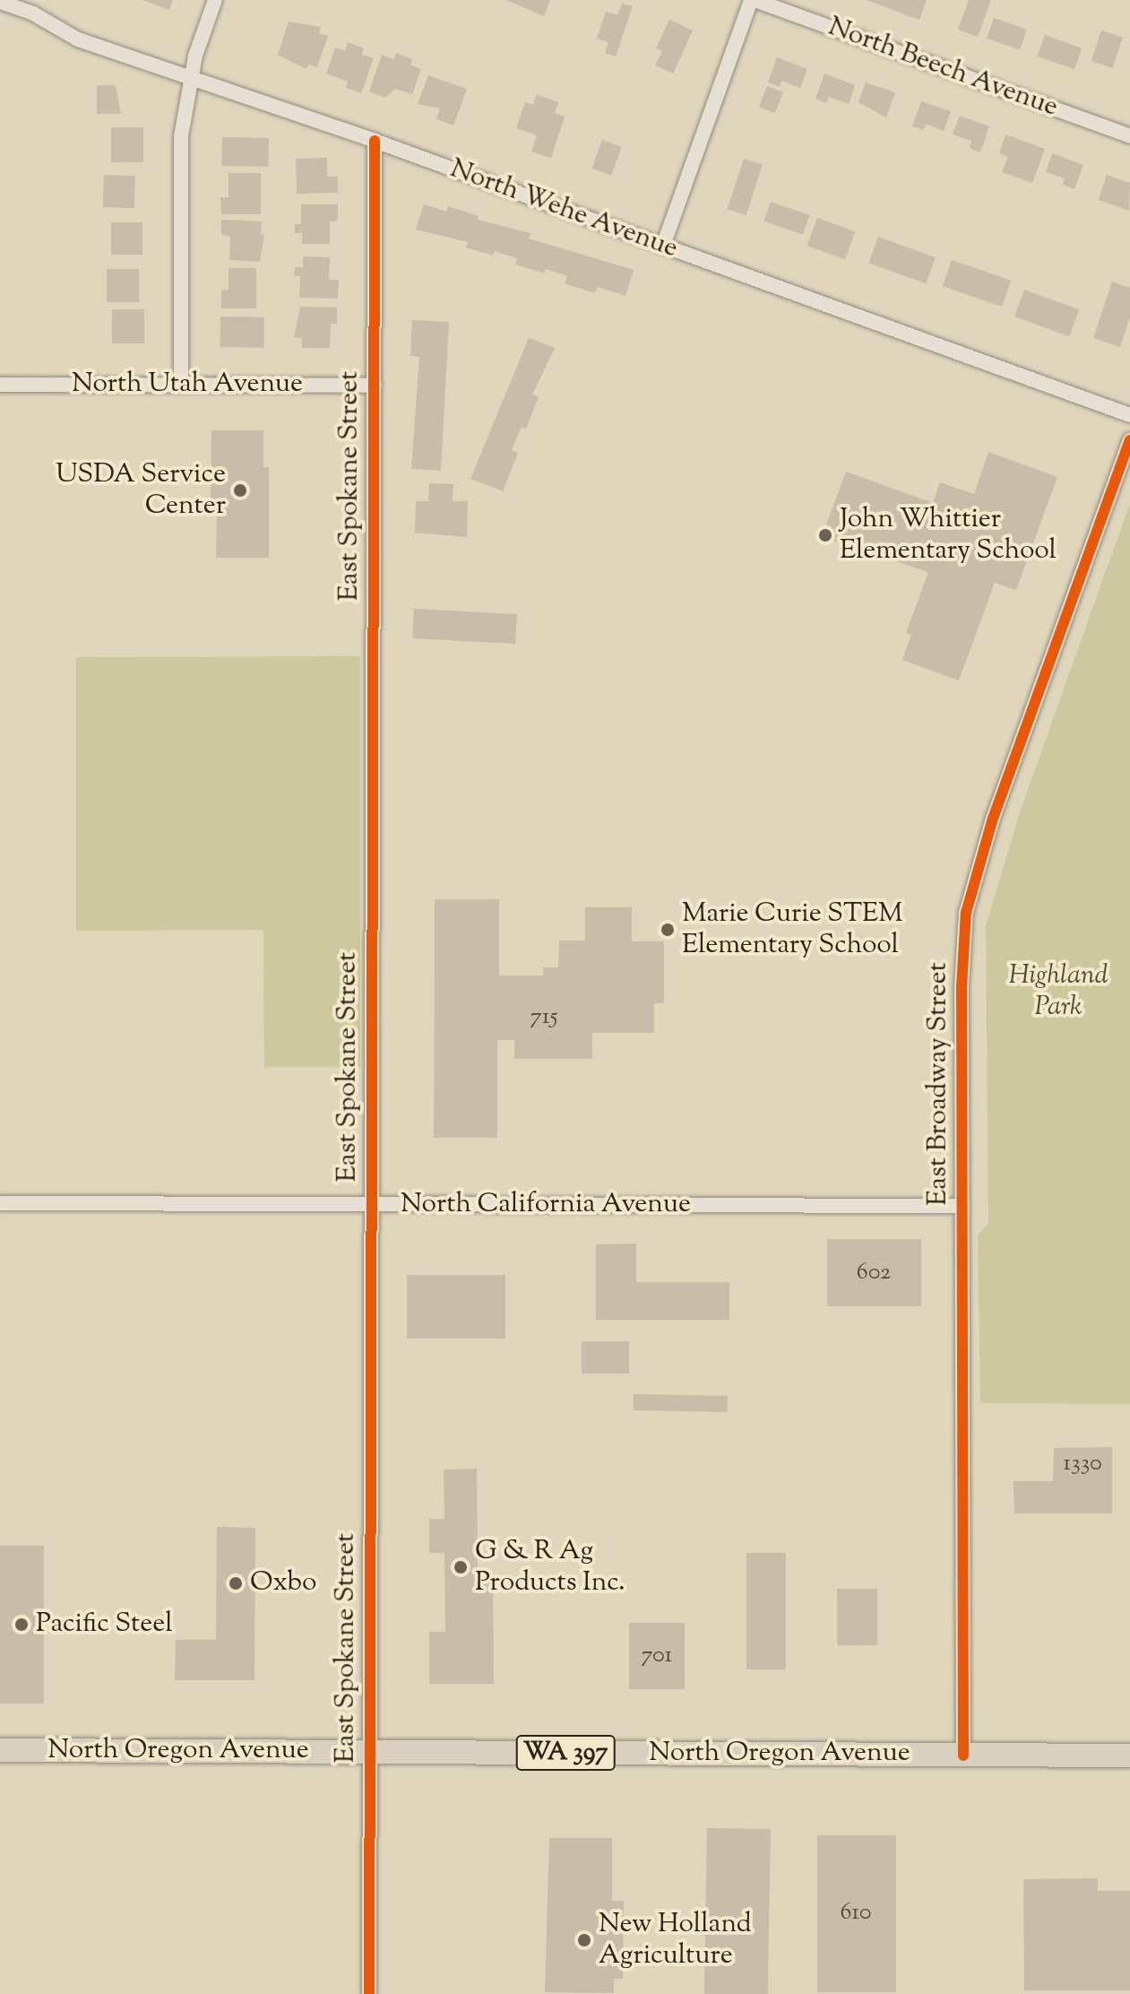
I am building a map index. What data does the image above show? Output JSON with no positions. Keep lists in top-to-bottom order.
{
  "streets": {
    "main road": ["North Oregon Avenue", "WA 397"],
    "street": [
      "North Beech Avenue",
      "North Wehe Avenue",
      "North Utah Avenue",
      "East Spokane Street",
      "East Broadway Street",
      "North California Avenue"
    ]
  },
  "crossings": [
    ["North Wehe Avenue", "East Spokane Street"],
    ["North Utah Avenue", "East Spokane Street"],
    ["East Spokane Street", "North California Avenue"],
    ["East Spokane Street", "North Oregon Avenue"],
    ["East Broadway Street", "North California Avenue"],
    ["East Broadway Street", "North Oregon Avenue"]
  ],
  "parks": ["Highland Park"],
  "places": [
    "USDA Service Center",
    "John Whittier Elementary School",
    "Marie Curie STEM Elementary School",
    "G & R Ag Products Inc.",
    "Oxbo",
    "Pacific Steel",
    "New Holland Agriculture"
  ],
  "house_numbers": [
    "715",
    "602",
    "1330",
    "701",
    "610"
  ]
}
